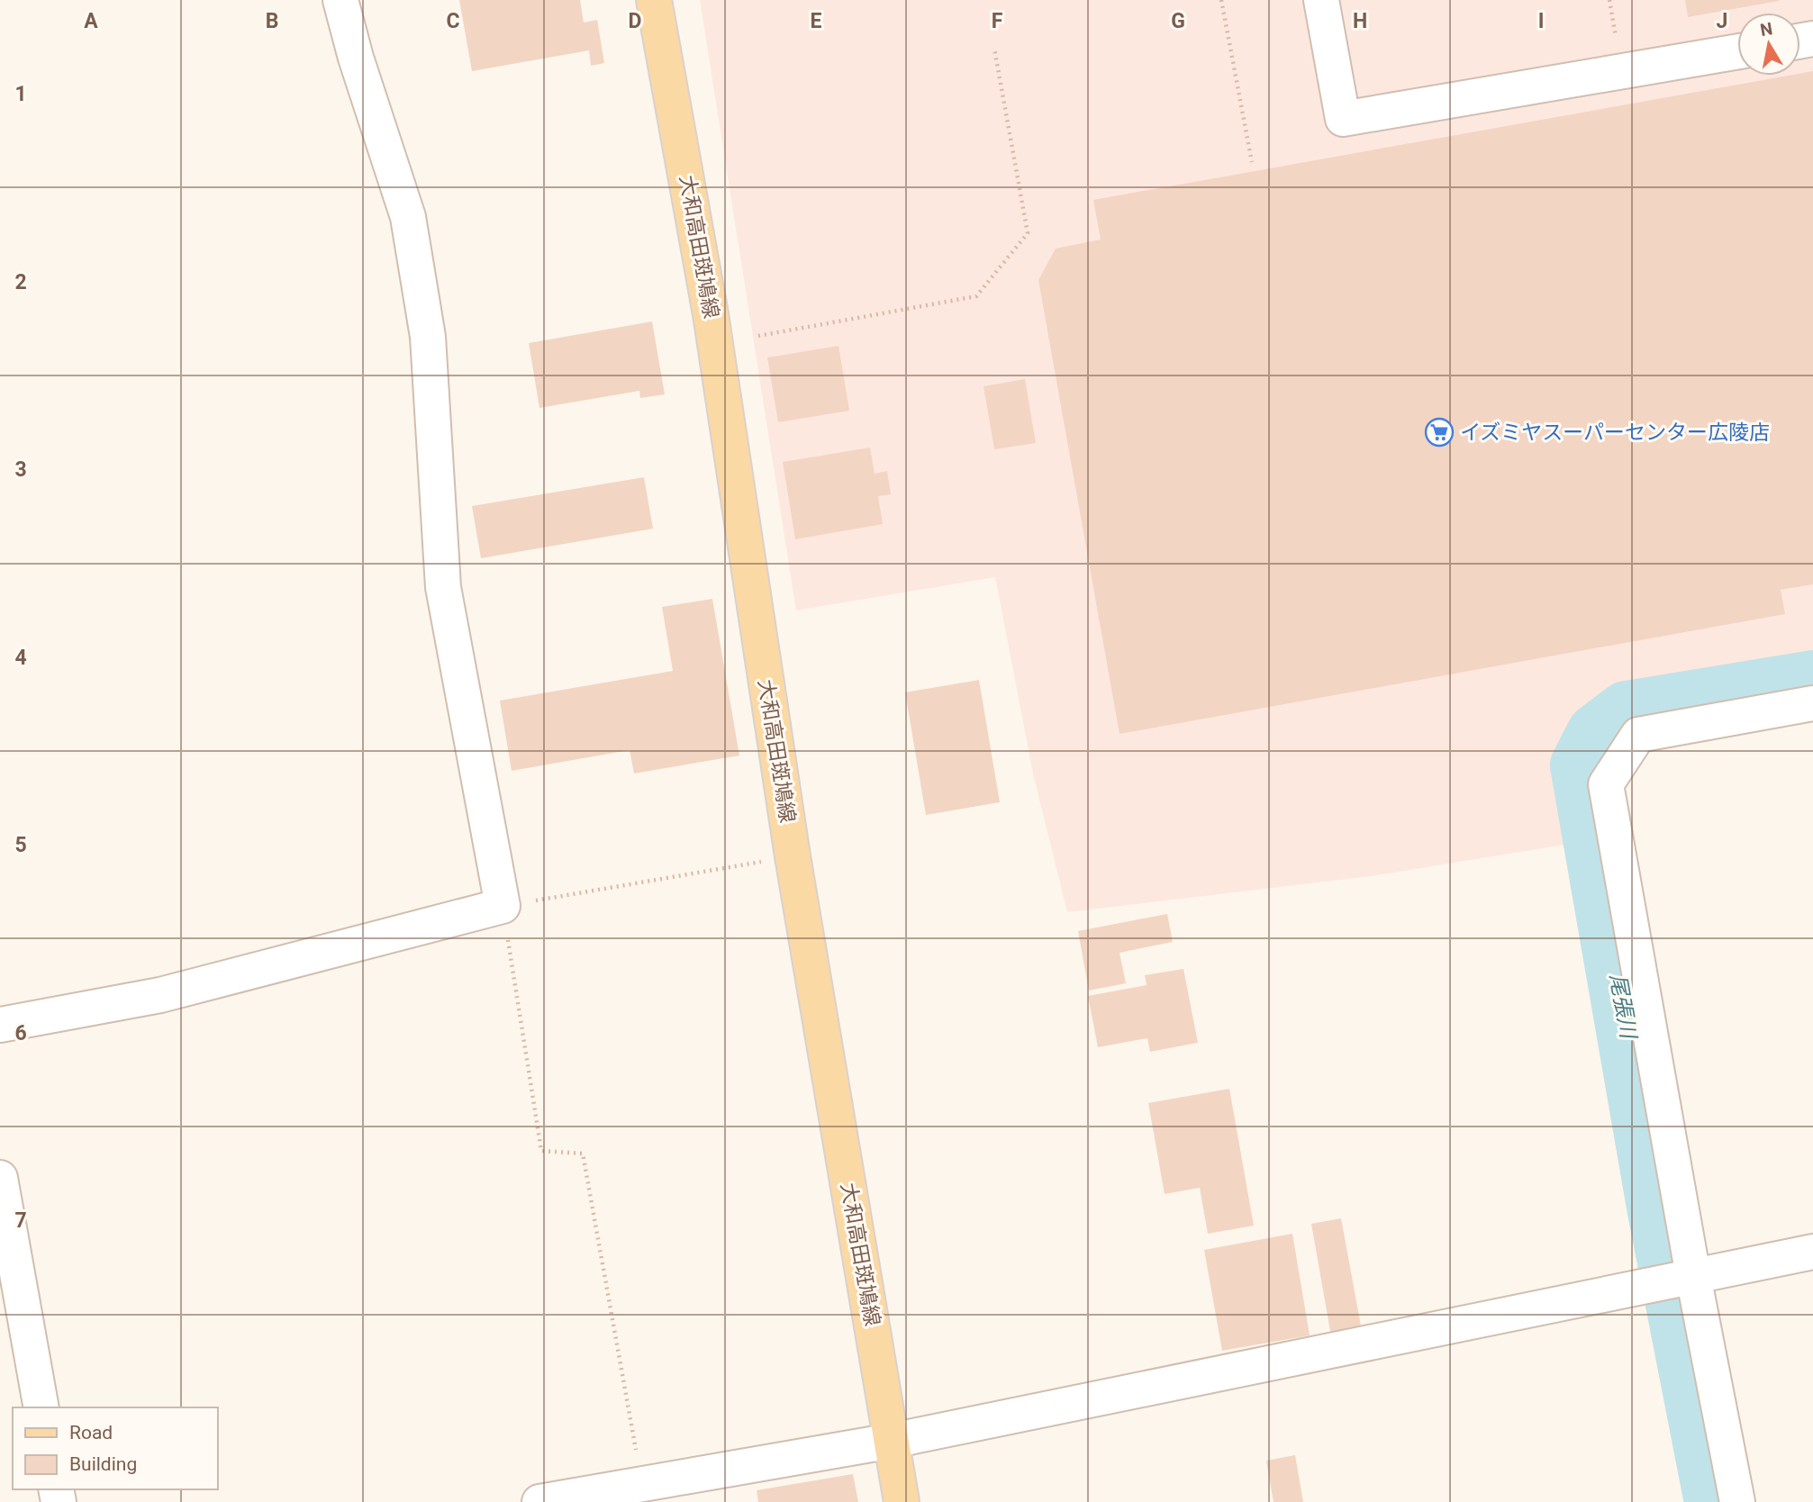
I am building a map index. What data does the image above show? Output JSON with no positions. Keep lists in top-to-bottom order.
{
  "streets": {
    "main road": ["大和高田斑鳩線"]
  },
  "water": ["尾張川"],
  "places": {
    "supermarket": ["イズミヤスーパーセンター広陵店"]
  },
  "legend": ["Road", "Building"],
  "north": "top",
  "grid": {
    "columns": [
      "A",
      "B",
      "C",
      "D",
      "E",
      "F",
      "G",
      "H",
      "I",
      "J"
    ],
    "rows": [
      "1",
      "2",
      "3",
      "4",
      "5",
      "6",
      "7"
    ]
  }
}
